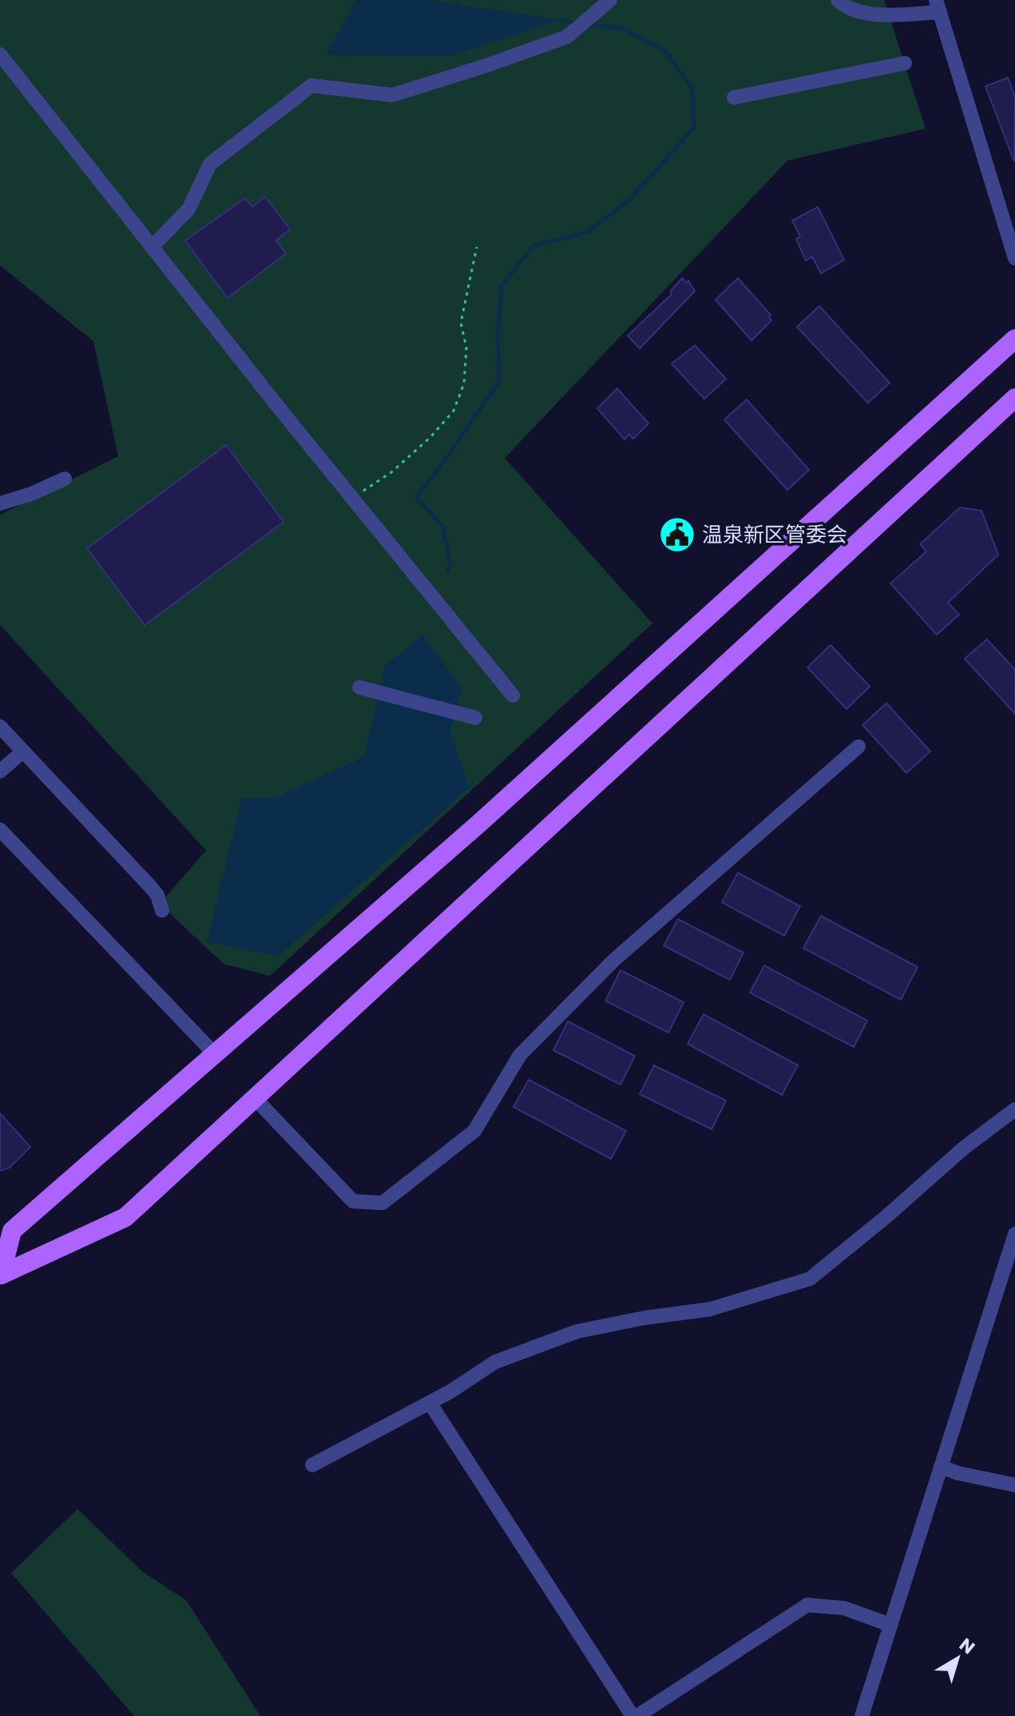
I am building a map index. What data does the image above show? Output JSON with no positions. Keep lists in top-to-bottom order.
{
  "places": {
    "public building": ["温泉新区管委会"]
  },
  "north": "top right"
}
